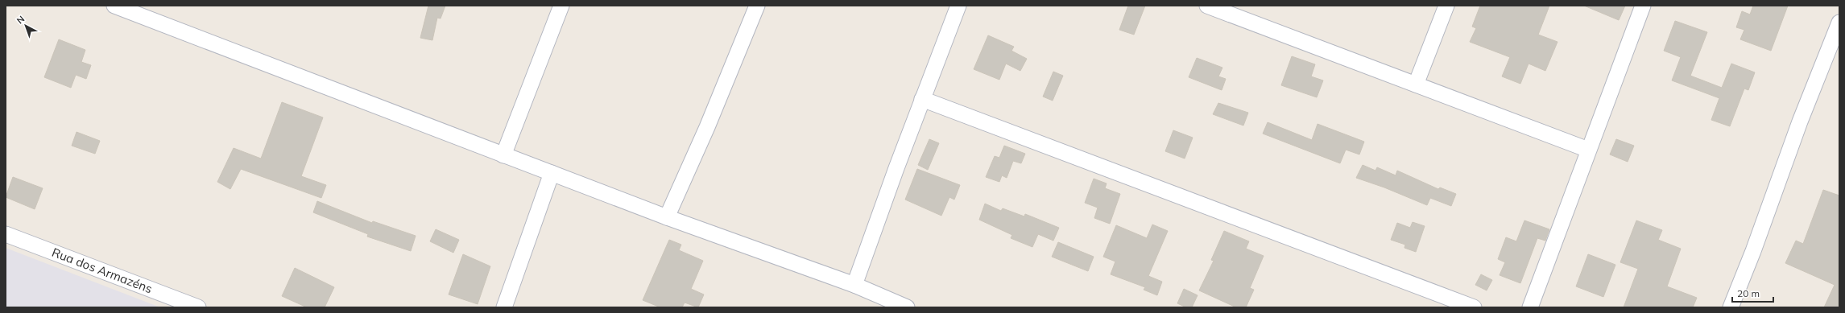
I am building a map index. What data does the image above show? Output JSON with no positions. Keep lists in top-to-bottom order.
{
  "streets": {
    "street": ["Rua dos Armazéns"]
  },
  "scale_bar": "20 m",
  "north": "top left"
}
